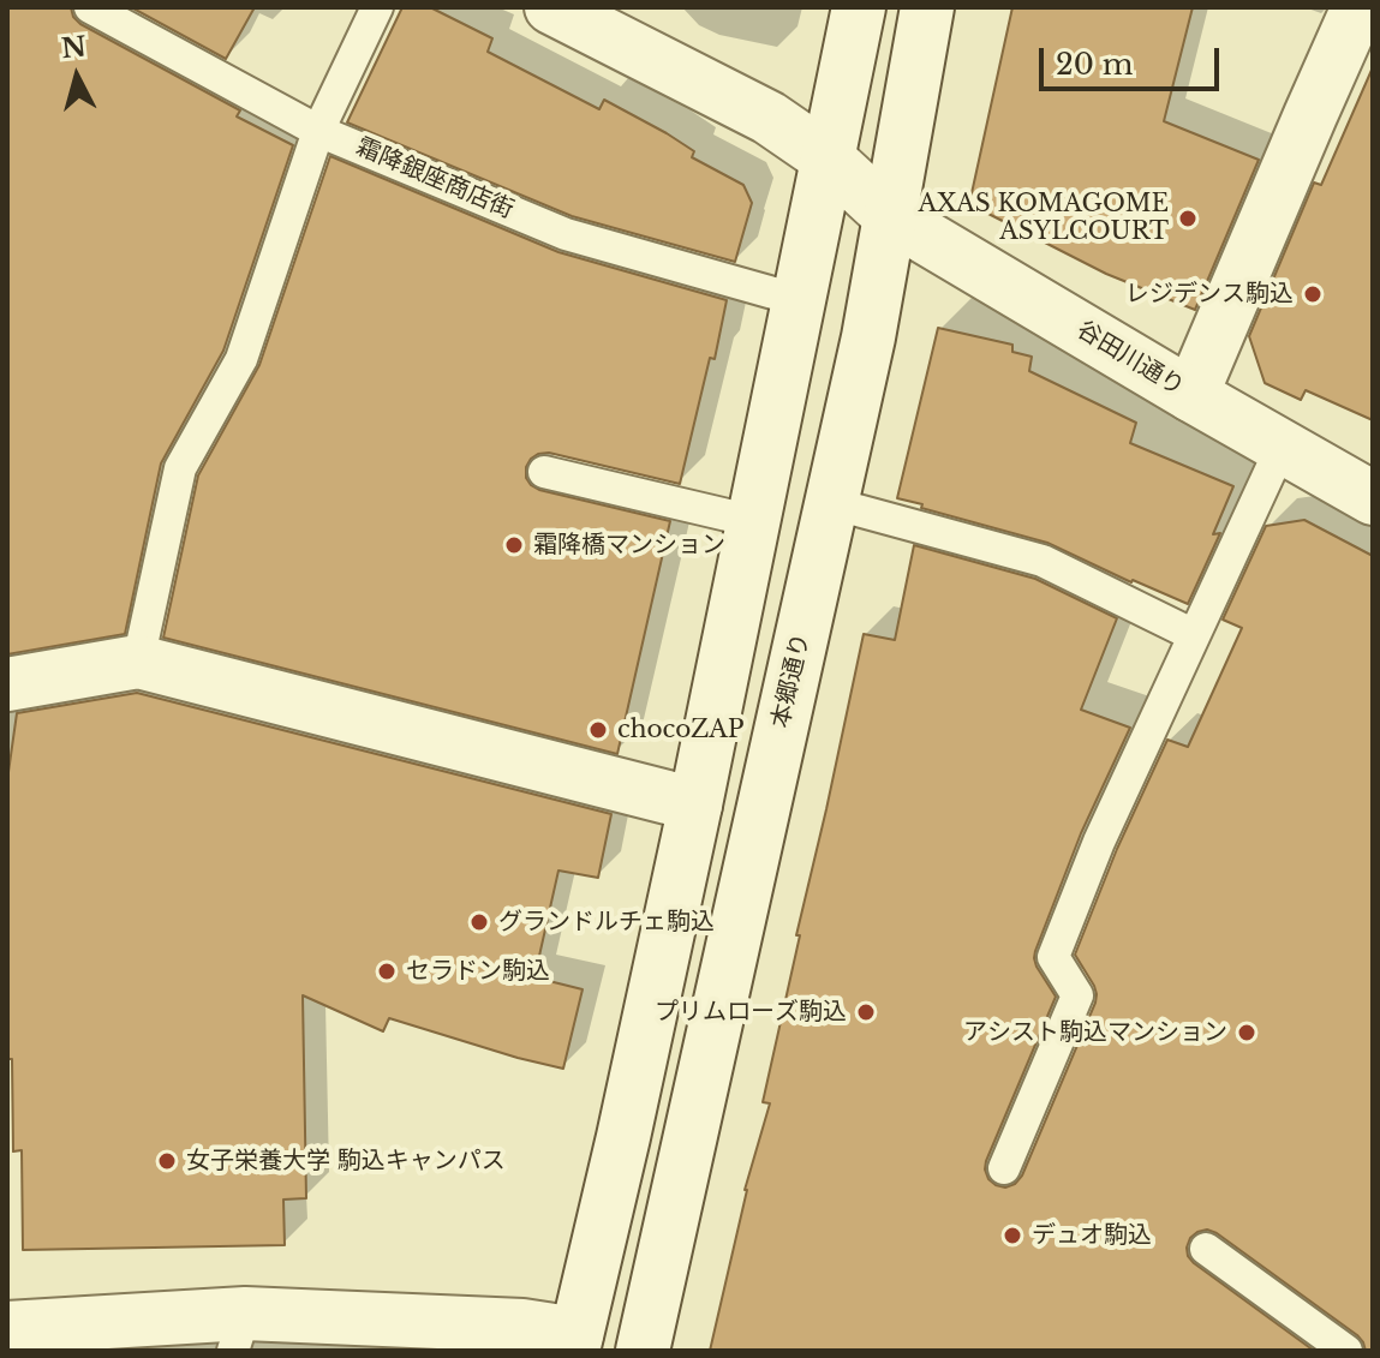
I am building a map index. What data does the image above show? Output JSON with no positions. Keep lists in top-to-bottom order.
{
  "streets": {
    "main road": ["谷田川通り", "本郷通り"],
    "lane": ["霜降銀座商店街"]
  },
  "crossings": [
    ["谷田川通り", "本郷通り"]
  ],
  "places": [
    "AXAS KOMAGOME ASYLCOURT",
    "レジデンス駒込",
    "霜降橋マンション",
    "chocoZAP",
    "グランドルチェ駒込",
    "セラドン駒込",
    "プリムローズ駒込",
    "アシスト駒込マンション",
    "女子栄養大学 駒込キャンパス",
    "デュオ駒込"
  ],
  "scale_bar": "20 m",
  "north": "top"
}
